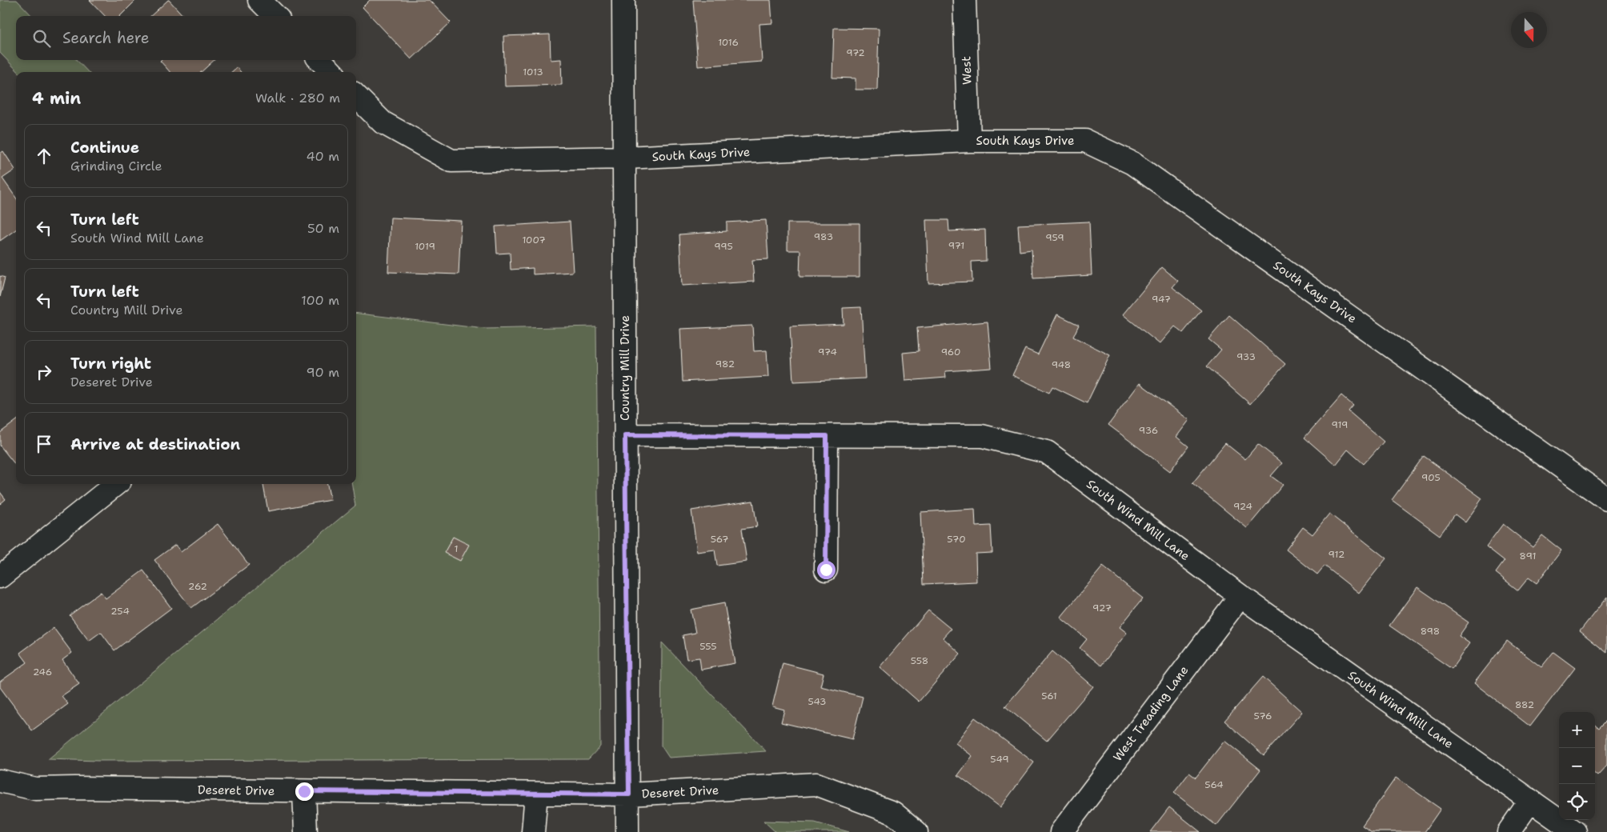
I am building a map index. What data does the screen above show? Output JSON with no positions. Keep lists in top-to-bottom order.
{
  "streets": {
    "street": [
      "West",
      "South Kays Drive",
      "Country Mill Drive",
      "South Wind Mill Lane",
      "West Treading Lane",
      "Deseret Drive"
    ]
  },
  "crossings": [
    ["West", "South Kays Drive"],
    ["South Kays Drive", "Country Mill Drive"],
    ["Country Mill Drive", "South Wind Mill Lane"],
    ["Country Mill Drive", "Deseret Drive"],
    ["South Wind Mill Lane", "West Treading Lane"]
  ],
  "house_numbers": [
    "1016",
    "972",
    "1013",
    "983",
    "959",
    "1007",
    "971",
    "1019",
    "995",
    "947",
    "974",
    "960",
    "933",
    "982",
    "948",
    "919",
    "936",
    "905",
    "924",
    "567",
    "570",
    "1",
    "912",
    "891",
    "262",
    "927",
    "254",
    "898",
    "555",
    "558",
    "246",
    "561",
    "543",
    "882",
    "576",
    "549",
    "564"
  ],
  "north": "bottom",
  "page": {
    "search": "Search here",
    "heading": ["4 min", "Walk · 280 m"],
    "list": [
      ["Continue", "Grinding Circle", "40 m"],
      ["Turn left", "South Wind Mill Lane", "50 m"],
      ["Turn left", "Country Mill Drive", "100 m"],
      ["Turn right", "Deseret Drive", "90 m"],
      "Arrive at destination"
    ],
    "map_buttons": ["+", "−"]
  }
}
